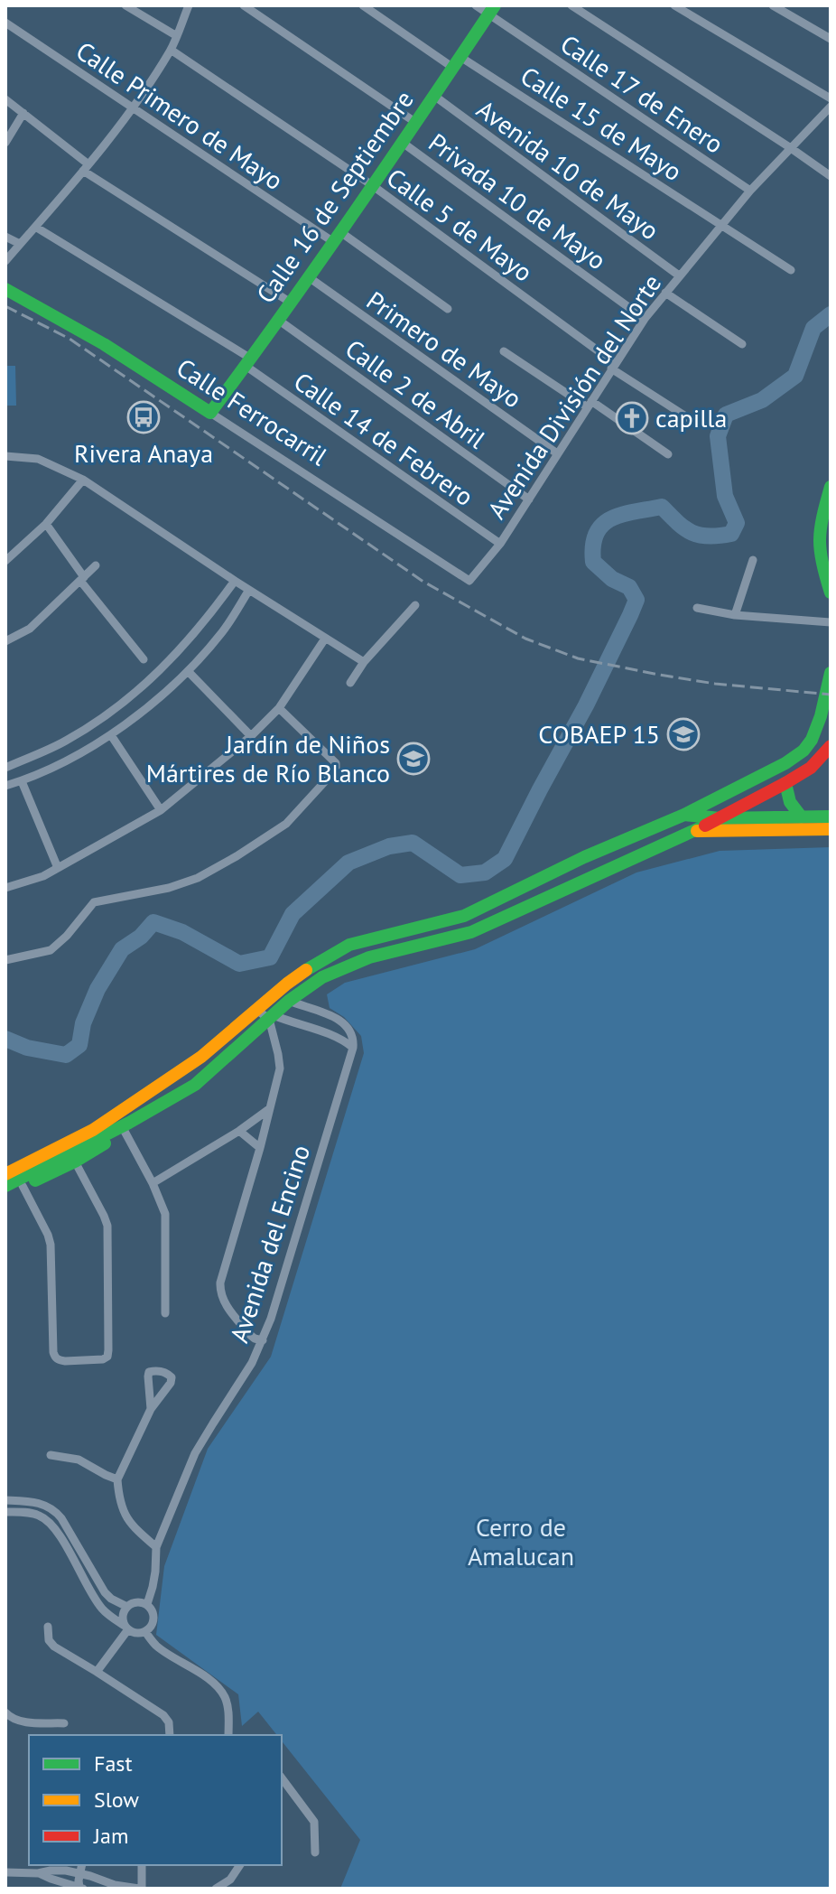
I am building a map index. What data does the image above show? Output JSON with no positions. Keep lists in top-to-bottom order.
{
  "streets": {
    "main road": ["Calle 16 de Septiembre", "Calle Ferrocarril"],
    "street": [
      "Calle 17 de Enero",
      "Calle Primero de Mayo",
      "Calle 15 de Mayo",
      "Avenida 10 de Mayo",
      "Privada 10 de Mayo",
      "Calle 5 de Mayo",
      "Primero de Mayo",
      "Calle 2 de Abril",
      "Avenida División del Norte",
      "Calle 14 de Febrero",
      "Avenida del Encino"
    ]
  },
  "crossings": [
    ["Calle 17 de Enero", "Calle 16 de Septiembre"],
    ["Calle 17 de Enero", "Avenida División del Norte"],
    ["Calle Primero de Mayo", "Calle 16 de Septiembre"],
    ["Calle 15 de Mayo", "Calle 16 de Septiembre"],
    ["Calle 15 de Mayo", "Avenida División del Norte"],
    ["Avenida 10 de Mayo", "Calle 16 de Septiembre"],
    ["Avenida 10 de Mayo", "Avenida División del Norte"],
    ["Calle 16 de Septiembre", "Privada 10 de Mayo"],
    ["Calle 16 de Septiembre", "Calle 5 de Mayo"],
    ["Calle 16 de Septiembre", "Primero de Mayo"],
    ["Calle 16 de Septiembre", "Calle 2 de Abril"],
    ["Calle 16 de Septiembre", "Calle Ferrocarril"],
    ["Calle 16 de Septiembre", "Calle 14 de Febrero"],
    ["Privada 10 de Mayo", "Avenida División del Norte"],
    ["Calle 5 de Mayo", "Avenida División del Norte"],
    ["Primero de Mayo", "Avenida División del Norte"],
    ["Calle 2 de Abril", "Avenida División del Norte"],
    ["Avenida División del Norte", "Calle Ferrocarril"],
    ["Avenida División del Norte", "Calle 14 de Febrero"]
  ],
  "parks": ["Cerro de Amalucan"],
  "places": {
    "bus stop": ["Rivera Anaya"],
    "church": ["capilla"],
    "school or university": ["COBAEP 15", "Jardín de Niños Mártires de Río Blanco"]
  },
  "legend": ["Fast", "Slow", "Jam"]
}
